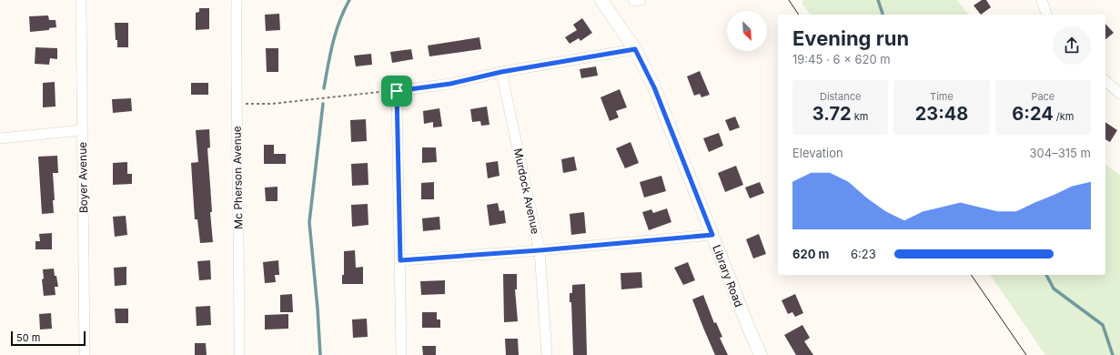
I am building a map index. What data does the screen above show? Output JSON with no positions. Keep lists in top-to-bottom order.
{
  "streets": {
    "main road": ["Library Road"],
    "street": ["Boyer Avenue", "Mc Pherson Avenue", "Murdock Avenue"]
  },
  "scale_bar": "50 m",
  "north": "bottom right",
  "page": {
    "heading": ["Evening run", "19:45 · 6 × 620 m"],
    "stats": [
      ["Distance", "3.72 km"],
      ["Time", "23:48"],
      ["Pace", "6:24 /km"]
    ],
    "chart": ["Elevation", "304–315 m"],
    "list": [
      {
        "name": "620 m",
        "note": "6:23"
      }
    ],
    "scale": "50 m"
  }
}
